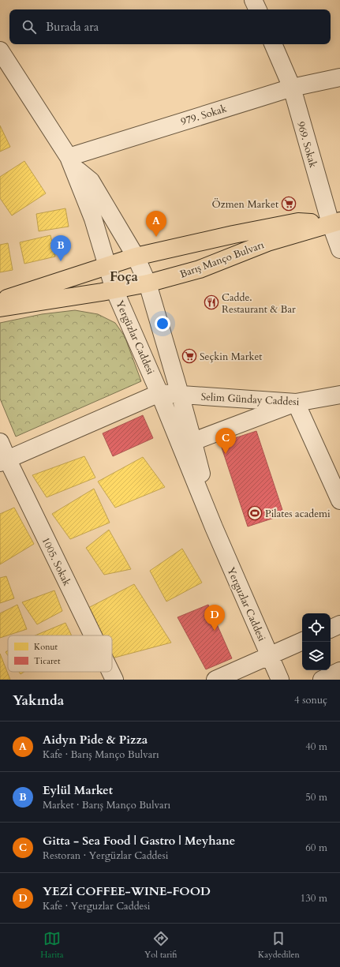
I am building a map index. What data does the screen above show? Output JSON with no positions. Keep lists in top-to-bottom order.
{
  "streets": {
    "main road": ["Barış Manço Bulvarı"],
    "street": [
      "979. Sokak",
      "969. Sokak",
      "Yergüzlar Caddesi",
      "Selim Günday Caddesi",
      "1005. Sokak",
      "Yerguzlar Caddesi"
    ]
  },
  "crossings": [
    ["979. Sokak", "969. Sokak"],
    ["979. Sokak", "Yergüzlar Caddesi"],
    ["969. Sokak", "Barış Manço Bulvarı"],
    ["Barış Manço Bulvarı", "Yergüzlar Caddesi"],
    ["Yergüzlar Caddesi", "Selim Günday Caddesi"],
    ["Yergüzlar Caddesi", "Yerguzlar Caddesi"]
  ],
  "districts": ["Foça"],
  "places": {
    "supermarket": ["Özmen Market", "Seçkin Market"],
    "restaurant": ["Cadde. Restaurant & Bar"],
    "sports": ["Pilates academi"]
  },
  "legend": ["Konut", "Ticaret"],
  "page": {
    "search": "Burada ara",
    "pins": [
      "A",
      "B",
      "C",
      "D"
    ],
    "heading": ["Yakında", "4 sonuç"],
    "list": [
      {
        "mark": "A",
        "name": "Aidyn Pide & Pizza",
        "note": "Kafe · Barış Manço Bulvarı",
        "value": "40 m"
      },
      {
        "mark": "B",
        "name": "Eylül Market",
        "note": "Market · Barış Manço Bulvarı",
        "value": "50 m"
      },
      {
        "mark": "C",
        "name": "Gitta - Sea Food | Gastro | Meyhane",
        "note": "Restoran · Yergüzlar Caddesi",
        "value": "60 m"
      },
      {
        "mark": "D",
        "name": "YEZİ COFFEE-WINE-FOOD",
        "note": "Kafe · Yerguzlar Caddesi",
        "value": "130 m"
      }
    ],
    "nav": ["Harita", "Yol tarifi", "Kaydedilen"]
  }
}
